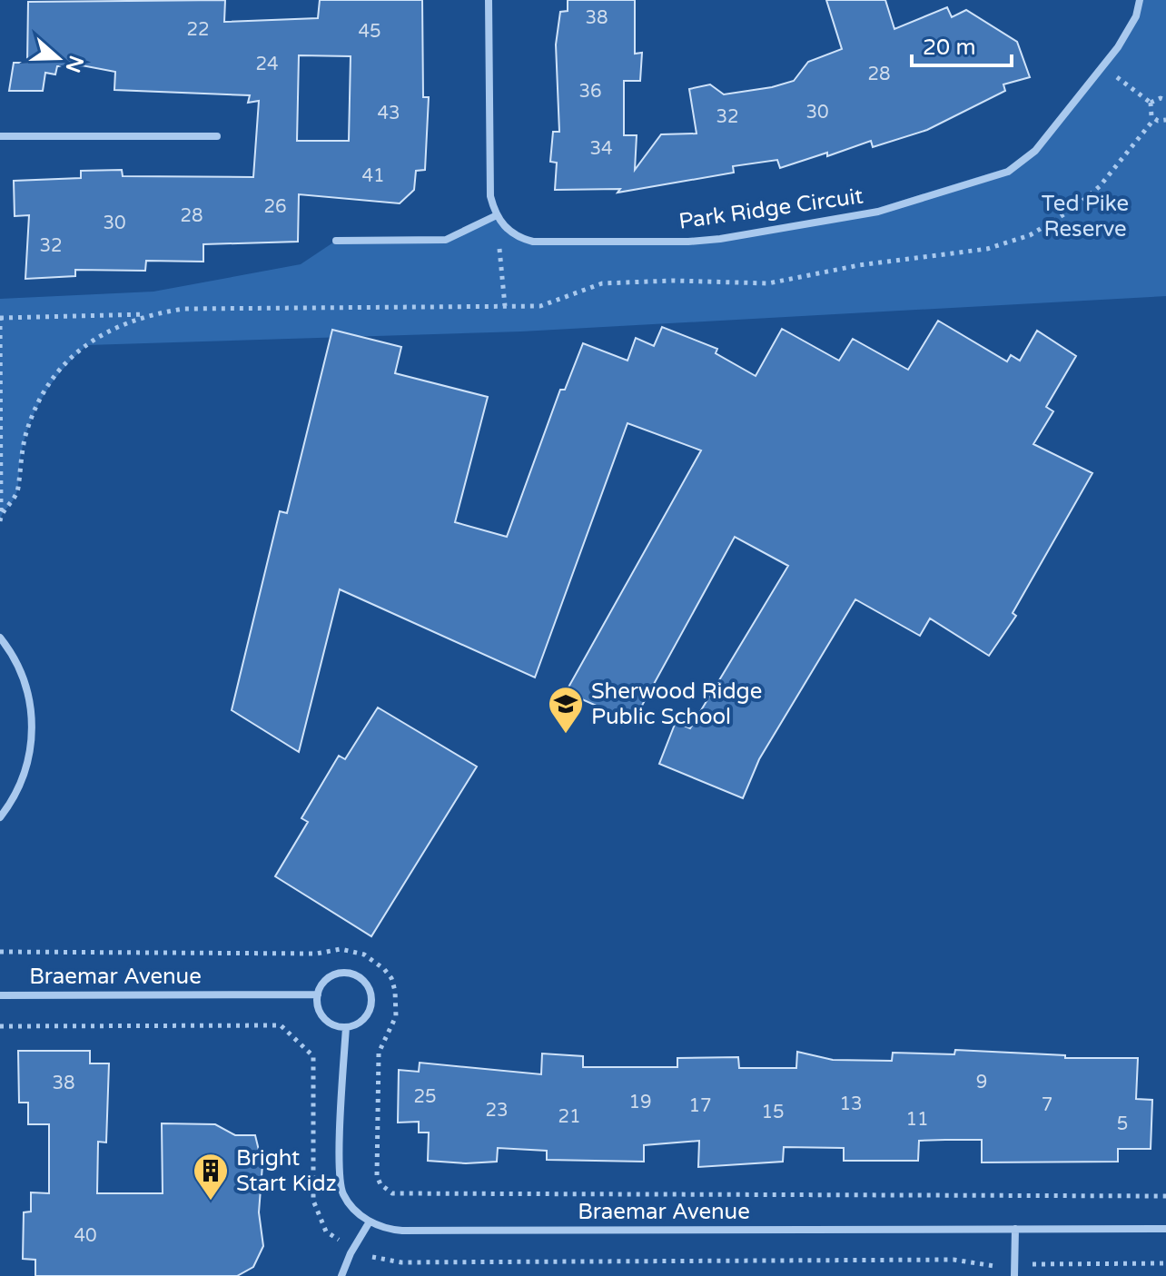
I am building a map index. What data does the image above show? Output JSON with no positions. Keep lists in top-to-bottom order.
{
  "streets": {
    "street": ["Park Ridge Circuit", "Braemar Avenue"]
  },
  "parks": ["Ted Pike Reserve"],
  "places": {
    "school or university": ["Sherwood Ridge Public School"],
    "building": ["Bright Start Kidz"]
  },
  "house_numbers": [
    "38",
    "22",
    "45",
    "24",
    "28",
    "36",
    "30",
    "43",
    "32",
    "34",
    "41",
    "26",
    "28",
    "30",
    "32",
    "9",
    "38",
    "25",
    "19",
    "13",
    "7",
    "17",
    "23",
    "15",
    "21",
    "11",
    "5",
    "40"
  ],
  "scale_bar": "20 m",
  "north": "right"
}
